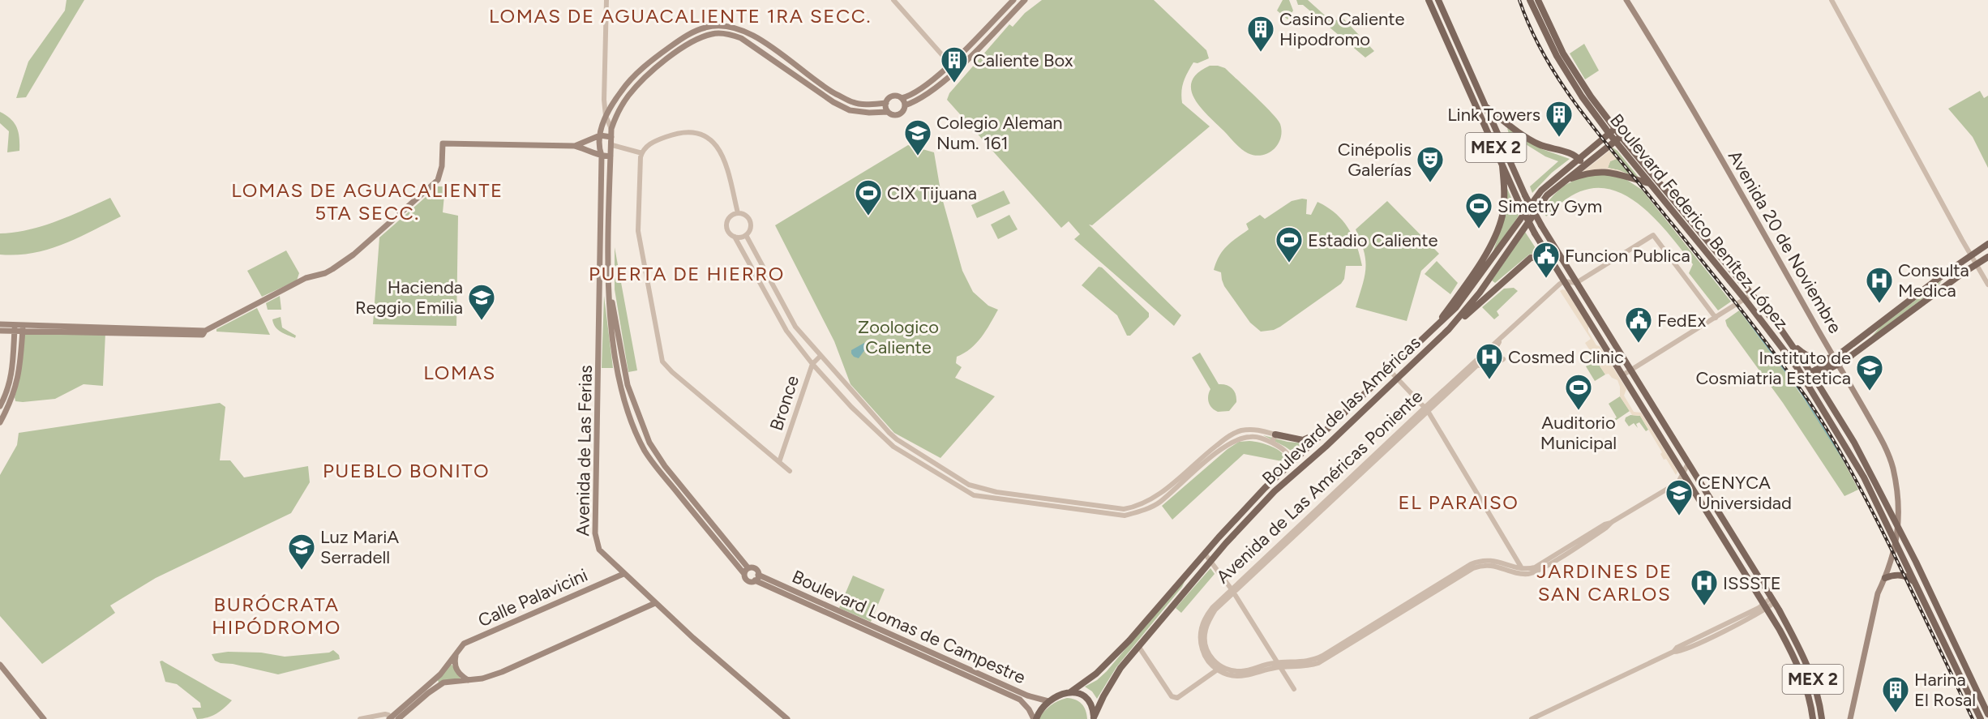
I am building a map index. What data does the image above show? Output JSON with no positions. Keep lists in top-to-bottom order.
{
  "streets": {
    "main road": [
      "MEX 2",
      "Boulevard Federico Benítez López",
      "Avenida 20 de Noviembre",
      "Boulevard de las Américas",
      "Avenida de Las Ferias",
      "Calle Palavicini",
      "Boulevard Lomas de Campestre"
    ],
    "street": ["Bronce", "Avenida de Las Américas Poniente"]
  },
  "crossings": [
    ["MEX 2", "Avenida de Las Américas Poniente"],
    ["Boulevard Federico Benítez López", "Avenida 20 de Noviembre"],
    ["Boulevard Federico Benítez López", "Boulevard de las Américas"],
    ["Boulevard de las Américas", "Boulevard Lomas de Campestre"],
    ["Avenida de Las Ferias", "Calle Palavicini"]
  ],
  "districts": [
    "LOMAS DE AGUACALIENTE 1RA SECC.",
    "LOMAS DE AGUACALIENTE 5TA SECC.",
    "PUERTA DE HIERRO",
    "LOMAS",
    "PUEBLO BONITO",
    "EL PARAISO",
    "JARDINES DE SAN CARLOS",
    "BURÓCRATA HIPÓDROMO"
  ],
  "parks": ["Zoologico Caliente"],
  "places": {
    "building": [
      "Casino Caliente Hipodromo",
      "Caliente Box",
      "Link Towers",
      "Harina El Rosal"
    ],
    "school or university": [
      "Colegio Aleman Num. 161",
      "Hacienda Reggio Emilia",
      "Instituto de Cosmiatria Estetica",
      "CENYCA Universidad",
      "Luz MariA Serradell"
    ],
    "theatre": ["Cinépolis Galerías"],
    "sports": [
      "CIX Tijuana",
      "Simetry Gym",
      "Estadio Caliente",
      "Auditorio Municipal"
    ],
    "public building": ["Funcion Publica", "FedEx"],
    "hospital": ["Consulta Medica", "Cosmed Clinic", "ISSSTE"]
  }
}
